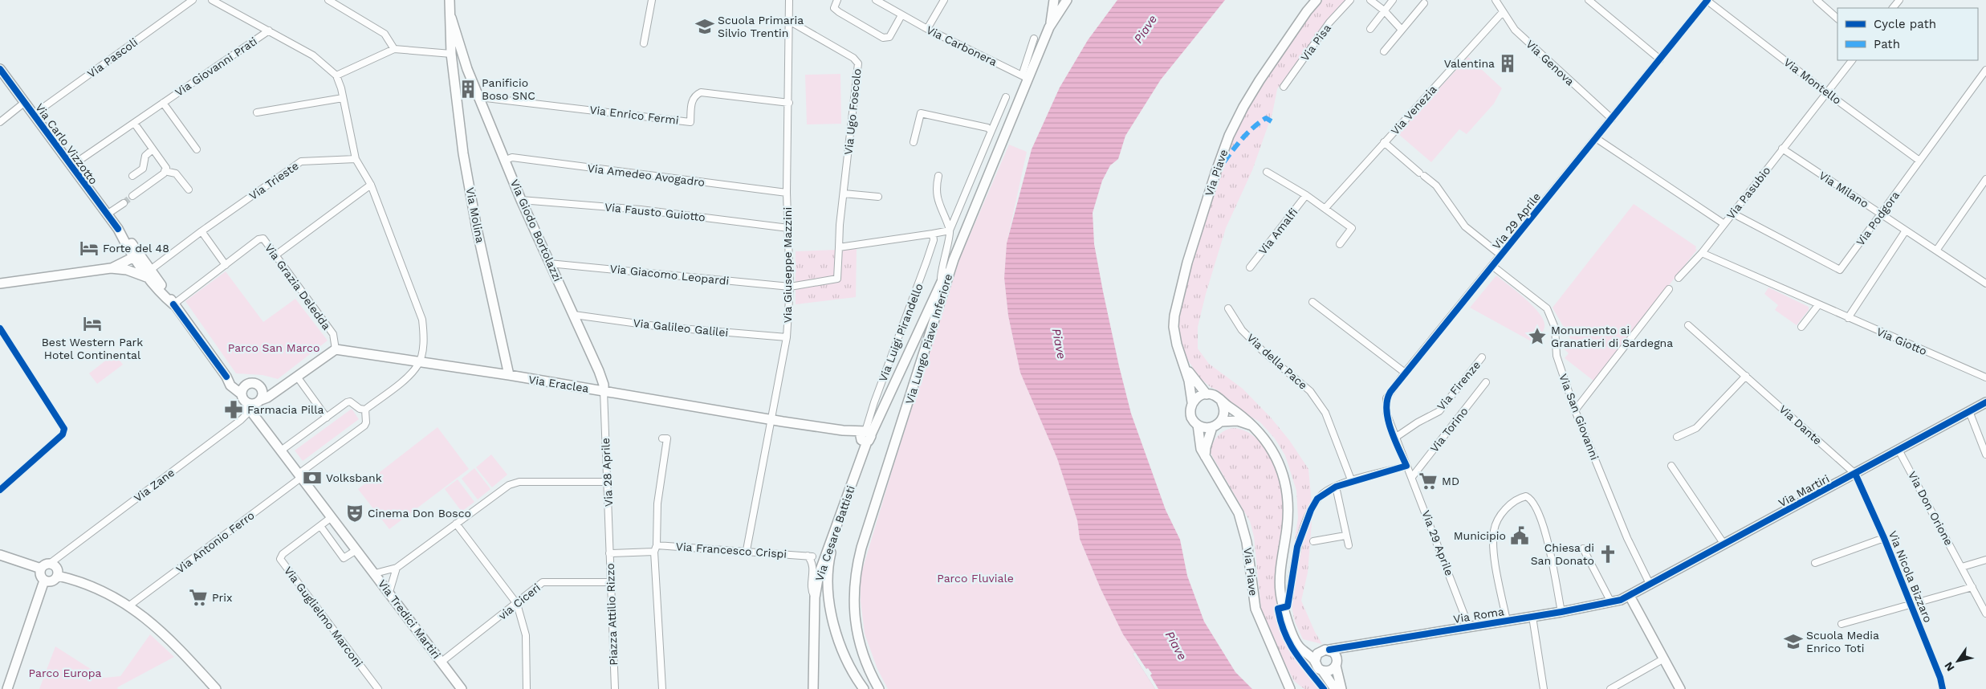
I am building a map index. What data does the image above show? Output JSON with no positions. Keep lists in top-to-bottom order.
{
  "streets": {
    "street": [
      "Via Pisa",
      "Via Carbonera",
      "Via Pascoli",
      "Via Genova",
      "Via Giovanni Prati",
      "Via Montello",
      "Via Venezia",
      "Via Ugo Foscolo",
      "Via Enrico Fermi",
      "Via Carlo Vizzotto",
      "Via Piave",
      "Via Amedeo Avogadro",
      "Via Trieste",
      "Via Milano",
      "Via Pasubio",
      "Via Fausto Guiotto",
      "Via Molina",
      "Via Podgora",
      "Via 29 Aprile",
      "Via Giodo Bortolazzi",
      "Via Amalfi",
      "Via Giuseppe Mazzini",
      "Via Giacomo Leopardi",
      "Via Grazia Deledda",
      "Via Galileo Galilei",
      "Via Luigi Pirandello",
      "Via Lungo Piave Inferiore",
      "Via Giotto",
      "Via della Pace",
      "Via Eraclea",
      "Via Firenze",
      "Via San Giovanni",
      "Via Dante",
      "Via Torino",
      "Via 28 Aprile",
      "Via Zane",
      "Via Martiri",
      "Via Don Orione",
      "Via Cesare Battisti",
      "Via Antonio Ferro",
      "Via Francesco Crispi",
      "Via Nicola Bizzaro",
      "via Ciceri",
      "Piazza Attilio Rizzo",
      "Via Roma",
      "Via Guglielmo Marconi",
      "Via Tredici Martiri"
    ]
  },
  "crossings": [
    ["Via Carbonera", "Via Lungo Piave Inferiore"],
    ["Via Pascoli", "Via Carlo Vizzotto"],
    ["Via Genova", "Via Venezia"],
    ["Via Genova", "Via 29 Aprile"],
    ["Via Giovanni Prati", "Via Carlo Vizzotto"],
    ["Via Montello", "Via Pasubio"],
    ["Via Montello", "Via Podgora"],
    ["Via Montello", "Via 29 Aprile"],
    ["Via Venezia", "Via 29 Aprile"],
    ["Via Ugo Foscolo", "Via Giuseppe Mazzini"],
    ["Via Enrico Fermi", "Via Giodo Bortolazzi"],
    ["Via Enrico Fermi", "Via Giuseppe Mazzini"],
    ["Via Carlo Vizzotto", "Via Tredici Martiri"],
    ["Via Amedeo Avogadro", "Via Giodo Bortolazzi"],
    ["Via Amedeo Avogadro", "Via Giuseppe Mazzini"],
    ["Via Milano", "Via Pasubio"],
    ["Via Milano", "Via Podgora"],
    ["Via Pasubio", "Via Podgora"],
    ["Via Pasubio", "Via 29 Aprile"],
    ["Via Fausto Guiotto", "Via Giodo Bortolazzi"],
    ["Via Fausto Guiotto", "Via Giuseppe Mazzini"],
    ["Via Molina", "Via Giodo Bortolazzi"],
    ["Via Molina", "Via Eraclea"],
    ["Via 29 Aprile", "Via Firenze"],
    ["Via 29 Aprile", "Via San Giovanni"],
    ["Via 29 Aprile", "Via Torino"],
    ["Via 29 Aprile", "Via Roma"],
    ["Via Giodo Bortolazzi", "Via Giacomo Leopardi"],
    ["Via Giodo Bortolazzi", "Via Galileo Galilei"],
    ["Via Giodo Bortolazzi", "Via Eraclea"],
    ["Via Giodo Bortolazzi", "Via 28 Aprile"],
    ["Via Giuseppe Mazzini", "Via Giacomo Leopardi"],
    ["Via Giuseppe Mazzini", "Via Galileo Galilei"],
    ["Via Giuseppe Mazzini", "Via Eraclea"],
    ["Via Giuseppe Mazzini", "Via Francesco Crispi"],
    ["Via Grazia Deledda", "Via Eraclea"],
    ["Via Grazia Deledda", "Via Tredici Martiri"],
    ["Via Luigi Pirandello", "Via Eraclea"],
    ["Via Luigi Pirandello", "Via Cesare Battisti"],
    ["Via Eraclea", "Via 28 Aprile"],
    ["Via Eraclea", "Via Cesare Battisti"],
    ["Via San Giovanni", "Via Martiri"],
    ["Via Dante", "Via Martiri"],
    ["Via Dante", "Via Nicola Bizzaro"],
    ["Via 28 Aprile", "Piazza Attilio Rizzo"],
    ["Via Zane", "Via Tredici Martiri"],
    ["Via Martiri", "Via Don Orione"],
    ["Via Martiri", "Via Nicola Bizzaro"],
    ["Via Martiri", "Via Roma"],
    ["Via Cesare Battisti", "Via Francesco Crispi"],
    ["Via Antonio Ferro", "Via Tredici Martiri"],
    ["via Ciceri", "Piazza Attilio Rizzo"],
    ["via Ciceri", "Via Tredici Martiri"],
    ["Via Guglielmo Marconi", "Via Tredici Martiri"]
  ],
  "water": ["Piave"],
  "parks": ["Parco San Marco", "Parco Fluviale", "Parco Europa"],
  "places": {
    "school or university": ["Scuola Primaria Silvio Trentin", "Scuola Media Enrico Toti"],
    "building": ["Valentina", "Panificio Boso SNC"],
    "hotel": ["Forte del 48", "Best Western Park Hotel Continental"],
    "place": ["Monumento ai Granatieri di Sardegna"],
    "pharmacy": ["Farmacia Pilla"],
    "bank": ["Volksbank"],
    "supermarket": ["MD", "Prix"],
    "theatre": ["Cinema Don Bosco"],
    "public building": ["Municipio"],
    "church": ["Chiesa di San Donato"]
  },
  "legend": ["Cycle path", "Path"],
  "north": "bottom left"
}
